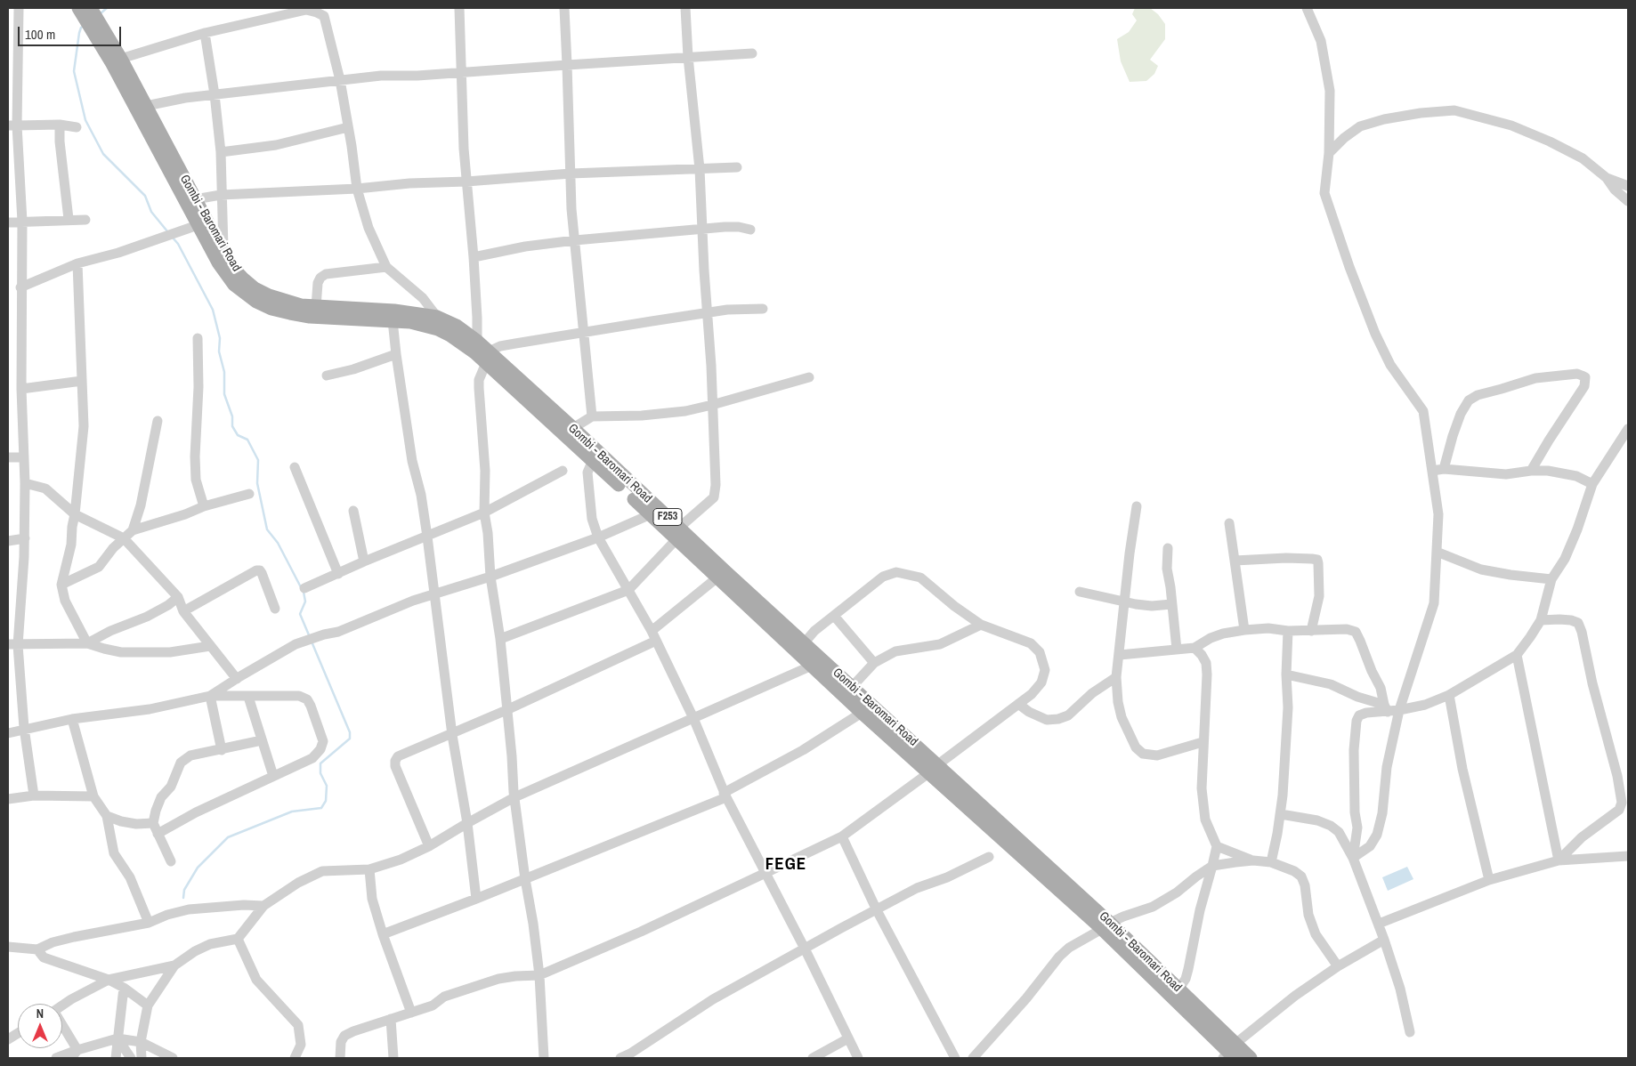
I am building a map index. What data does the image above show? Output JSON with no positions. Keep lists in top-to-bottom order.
{
  "streets": {
    "main road": ["Gombi - Baromari Road", "F253"]
  },
  "districts": ["FEGE"],
  "scale_bar": "100 m",
  "north": "top"
}
